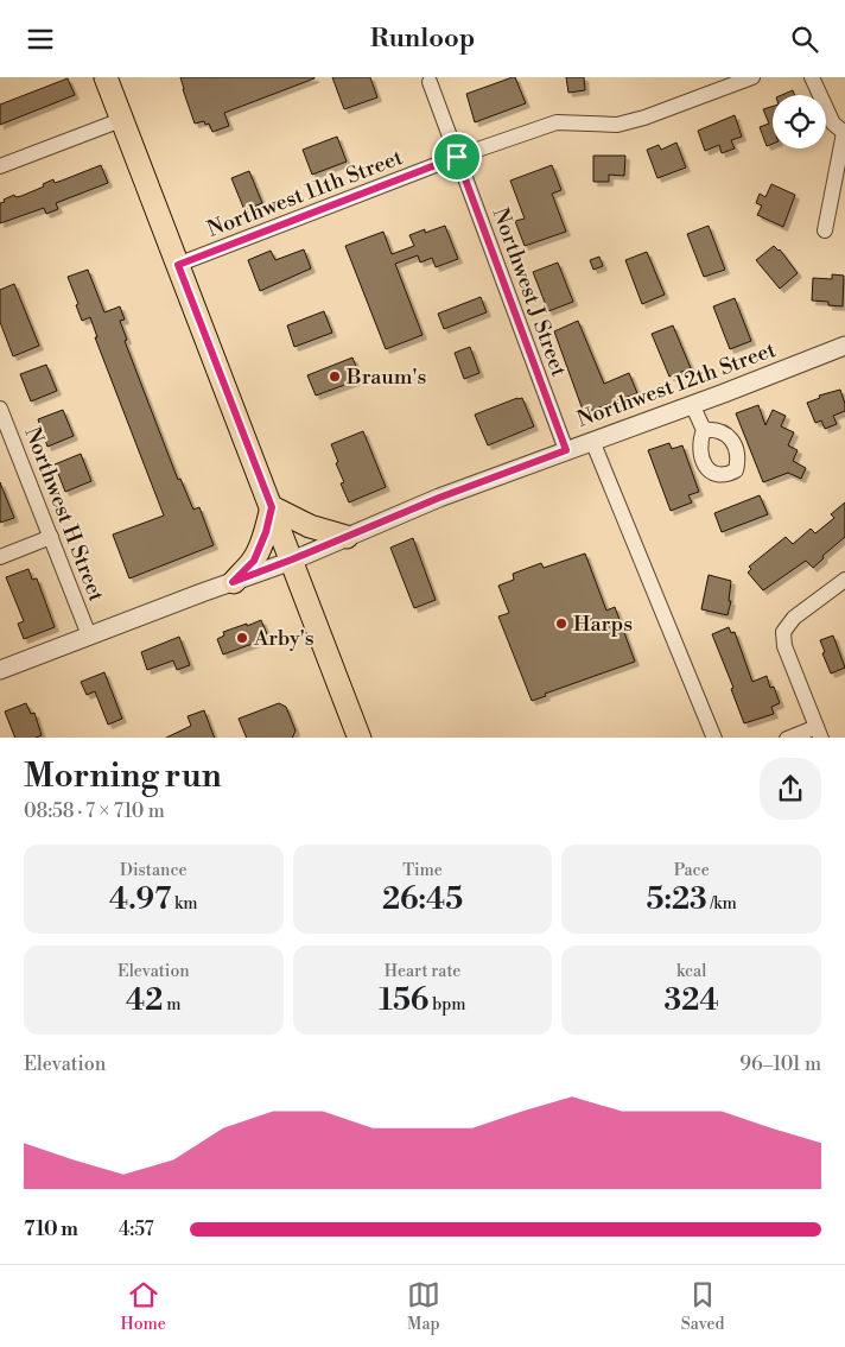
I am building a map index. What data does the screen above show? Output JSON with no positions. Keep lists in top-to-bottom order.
{
  "streets": {
    "street": [
      "Northwest 11th Street",
      "Northwest J Street",
      "Northwest 12th Street",
      "Northwest H Street"
    ]
  },
  "crossings": [
    ["Northwest 11th Street", "Northwest J Street"],
    ["Northwest J Street", "Northwest 12th Street"],
    ["Northwest 12th Street", "Northwest H Street"]
  ],
  "places": ["Braum's", "Harps", "Arby's"],
  "page": {
    "header": "Runloop",
    "heading": ["Morning run", "08:58 · 7 × 710 m"],
    "stats": [
      ["Distance", "4.97 km"],
      ["Time", "26:45"],
      ["Pace", "5:23 /km"],
      ["Elevation", "42 m"],
      ["Heart rate", "156 bpm"],
      ["kcal", "324"]
    ],
    "chart": ["Elevation", "96–101 m"],
    "list": [
      {
        "name": "710 m",
        "note": "4:57"
      }
    ],
    "tabs": ["Home", "Map", "Saved"]
  }
}
